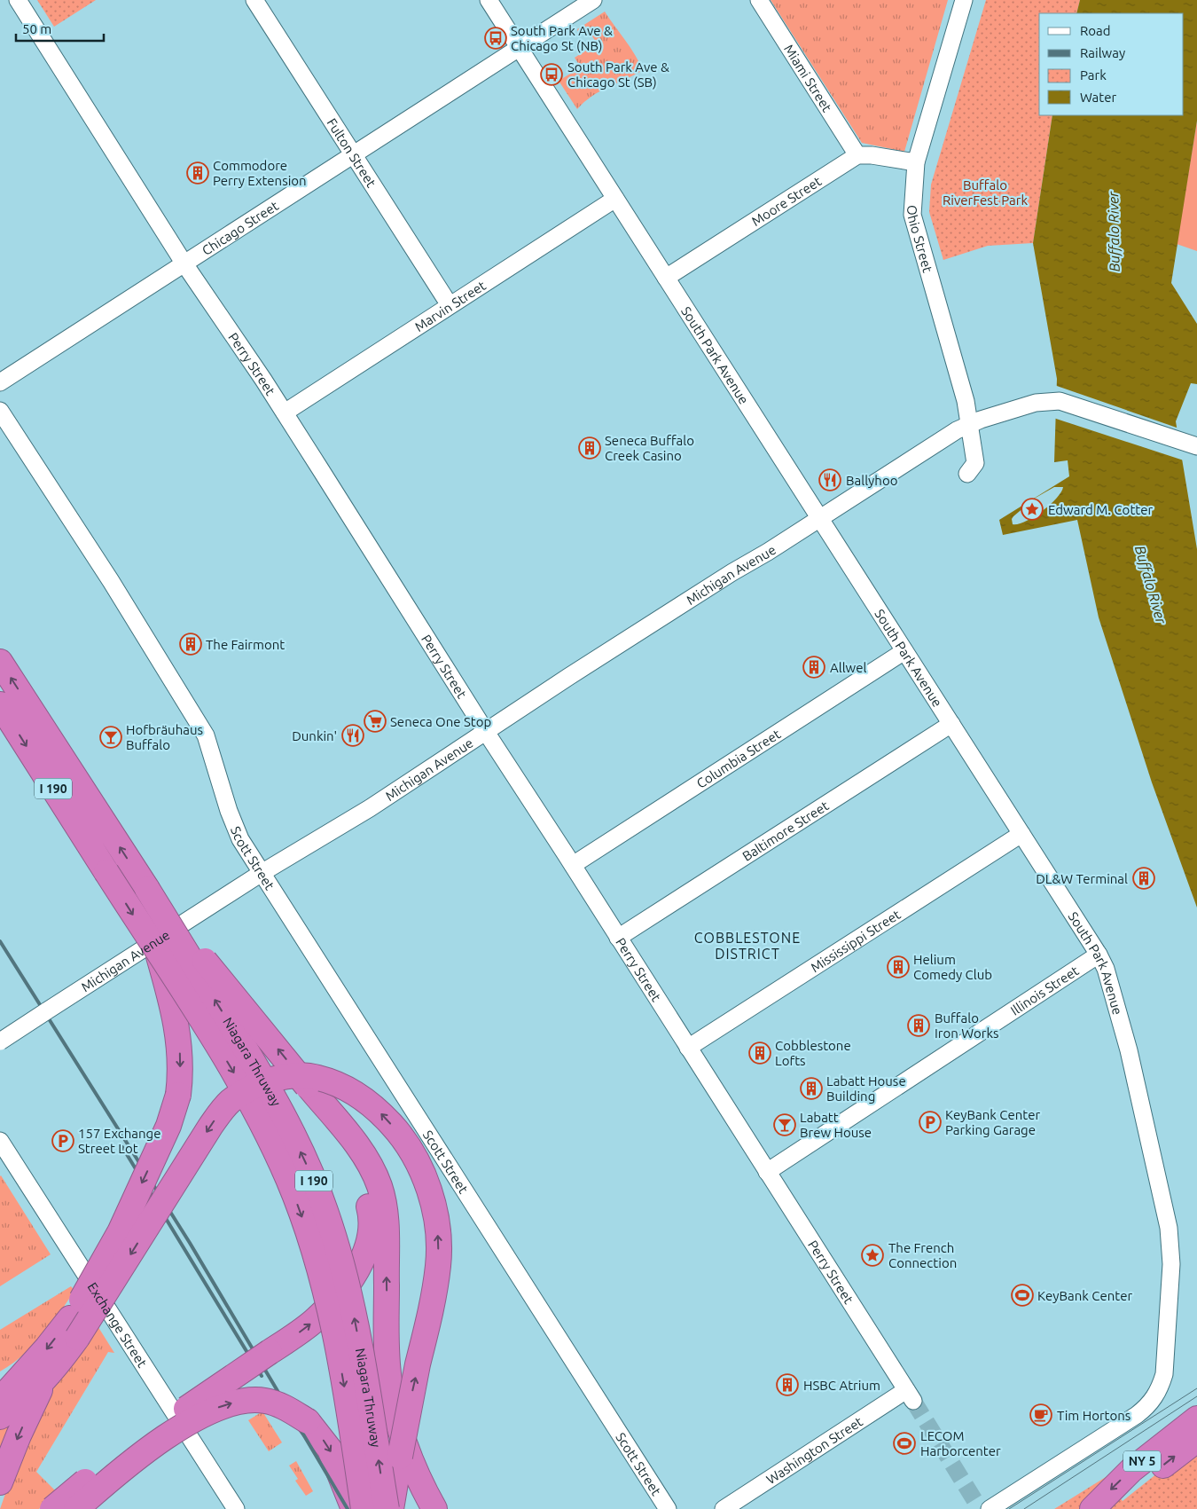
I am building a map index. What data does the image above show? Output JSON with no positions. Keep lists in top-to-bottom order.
{
  "streets": {
    "highway": ["I 190", "Niagara Thruway", "NY 5"],
    "street": [
      "Miami Street",
      "Fulton Street",
      "Moore Street",
      "Chicago Street",
      "Ohio Street",
      "Marvin Street",
      "South Park Avenue",
      "Perry Street",
      "Michigan Avenue",
      "Columbia Street",
      "Baltimore Street",
      "Scott Street",
      "Mississippi Street",
      "Illinois Street",
      "Exchange Street",
      "Washington Street"
    ]
  },
  "crossings": [
    ["Miami Street", "Moore Street"],
    ["Fulton Street", "Chicago Street"],
    ["Fulton Street", "Marvin Street"],
    ["Moore Street", "South Park Avenue"],
    ["Chicago Street", "South Park Avenue"],
    ["Chicago Street", "Perry Street"],
    ["Ohio Street", "Michigan Avenue"],
    ["Marvin Street", "South Park Avenue"],
    ["Marvin Street", "Perry Street"],
    ["South Park Avenue", "Michigan Avenue"],
    ["South Park Avenue", "Columbia Street"],
    ["South Park Avenue", "Baltimore Street"],
    ["South Park Avenue", "Mississippi Street"],
    ["South Park Avenue", "Illinois Street"],
    ["Perry Street", "Michigan Avenue"],
    ["Perry Street", "Columbia Street"],
    ["Perry Street", "Baltimore Street"],
    ["Perry Street", "Mississippi Street"],
    ["Perry Street", "Illinois Street"],
    ["Perry Street", "Washington Street"],
    ["Michigan Avenue", "Scott Street"]
  ],
  "districts": ["COBBLESTONE DISTRICT"],
  "water": ["Buffalo River"],
  "parks": ["Buffalo RiverFest Park"],
  "places": {
    "bus stop": ["South Park Ave & Chicago St (NB)", "South Park Ave & Chicago St (SB)"],
    "building": [
      "Commodore Perry Extension",
      "Seneca Buffalo Creek Casino",
      "The Fairmont",
      "Allwel",
      "DL&W Terminal",
      "Helium Comedy Club",
      "Buffalo Iron Works",
      "Cobblestone Lofts",
      "Labatt House Building",
      "HSBC Atrium"
    ],
    "restaurant": ["Ballyhoo", "Dunkin'"],
    "place": ["Edward M. Cotter", "The French Connection"],
    "supermarket": ["Seneca One Stop"],
    "bar": ["Hofbräuhaus Buffalo", "Labatt Brew House"],
    "parking": ["KeyBank Center Parking Garage", "157 Exchange Street Lot"],
    "sports": ["KeyBank Center", "LECOM Harborcenter"],
    "cafe": ["Tim Hortons"]
  },
  "legend": [
    "Road",
    "Railway",
    "Park",
    "Water"
  ],
  "scale_bar": "50 m"
}
